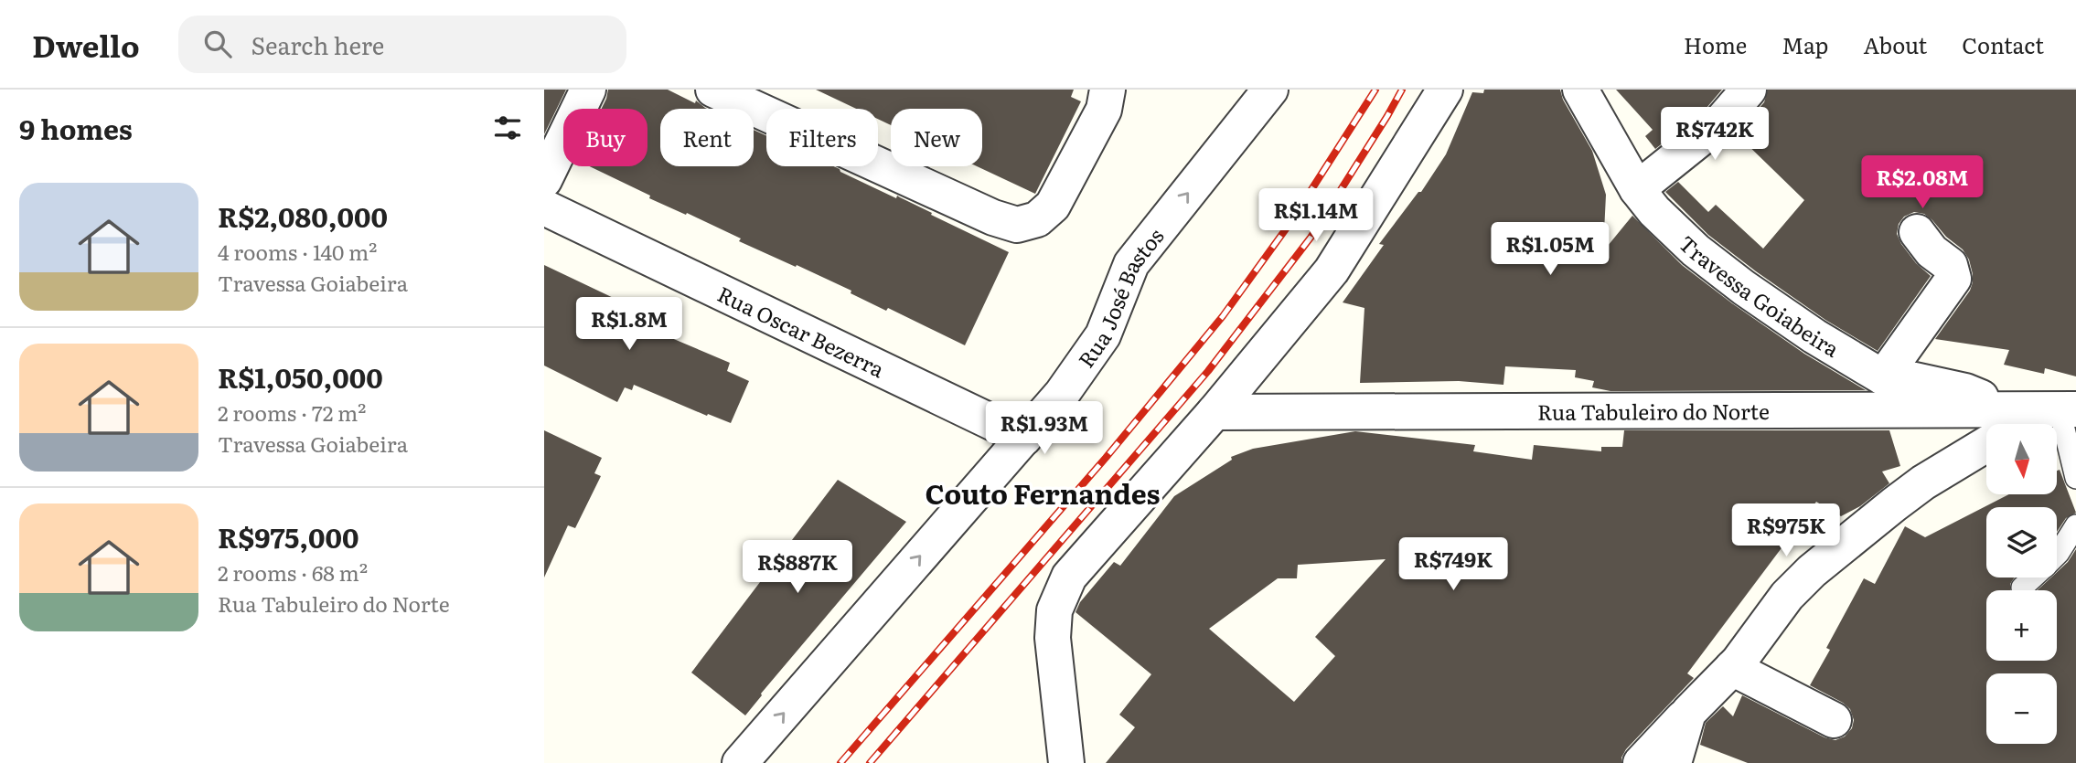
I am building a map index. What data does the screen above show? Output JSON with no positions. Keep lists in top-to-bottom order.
{
  "streets": {
    "street": [
      "Travessa Goiabeira",
      "Rua José Bastos",
      "Rua Oscar Bezerra",
      "Rua Tabuleiro do Norte"
    ]
  },
  "crossings": [
    ["Rua José Bastos", "Rua Oscar Bezerra"]
  ],
  "districts": ["Couto Fernandes"],
  "north": "bottom",
  "page": {
    "header": "Dwello",
    "search": "Search here",
    "nav": [
      "Home",
      "Map",
      "About",
      "Contact"
    ],
    "heading": "9 homes",
    "price": [
      "R$742K",
      "R$2.08M",
      "R$1.14M",
      "R$1.05M",
      "R$1.8M",
      "R$1.93M",
      "R$975K",
      "R$749K",
      "R$887K"
    ],
    "chip": [
      "Buy",
      "Rent",
      "Filters",
      "New"
    ],
    "list": [
      {
        "name": "R$2,080,000",
        "note": "4 rooms · 140 m² · Travessa Goiabeira"
      },
      {
        "name": "R$1,050,000",
        "note": "2 rooms · 72 m² · Travessa Goiabeira"
      },
      {
        "name": "R$975,000",
        "note": "2 rooms · 68 m² · Rua Tabuleiro do Norte"
      }
    ],
    "map_buttons": ["+", "−"]
  }
}
